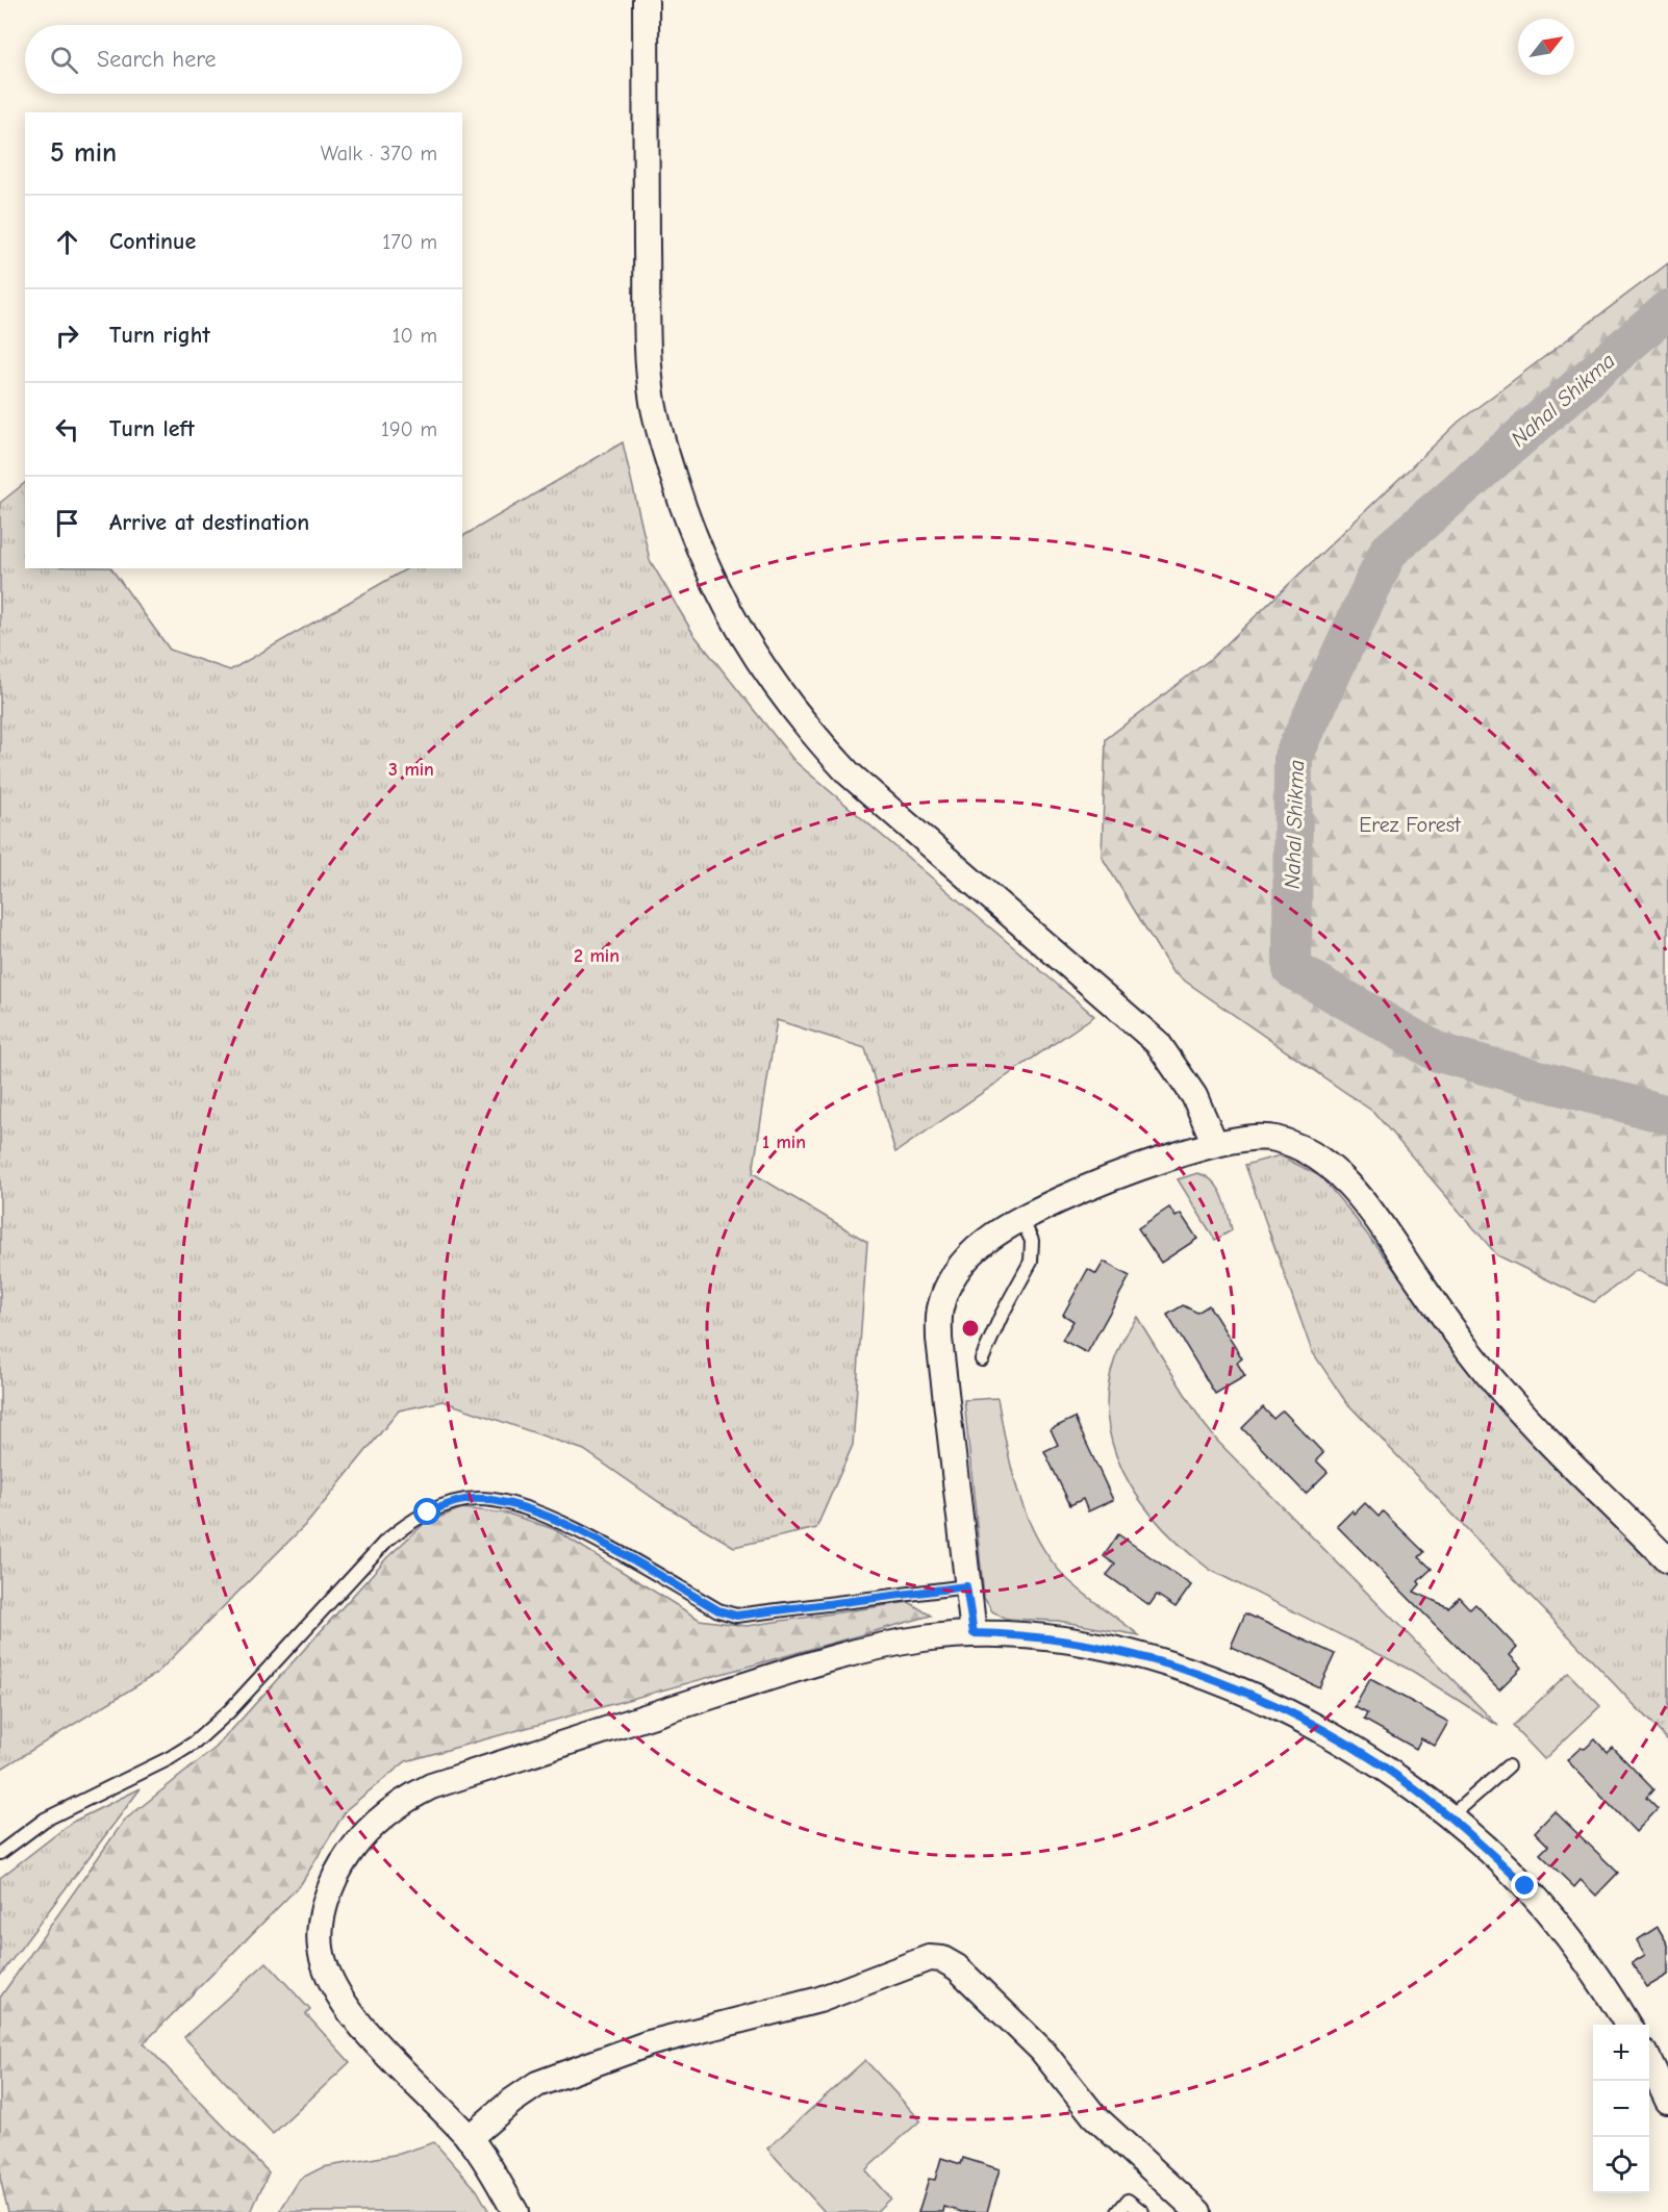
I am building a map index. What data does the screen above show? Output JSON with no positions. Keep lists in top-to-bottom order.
{
  "water": ["Nahal Shikma"],
  "parks": ["Erez Forest"],
  "north": "top right",
  "page": {
    "search": "Search here",
    "heading": ["5 min", "Walk · 370 m"],
    "list": [
      ["Continue", "170 m"],
      ["Turn right", "10 m"],
      ["Turn left", "190 m"],
      "Arrive at destination"
    ],
    "map_buttons": ["+", "−"]
  },
  "rings": ["3 min", "2 min", "1 min"]
}
